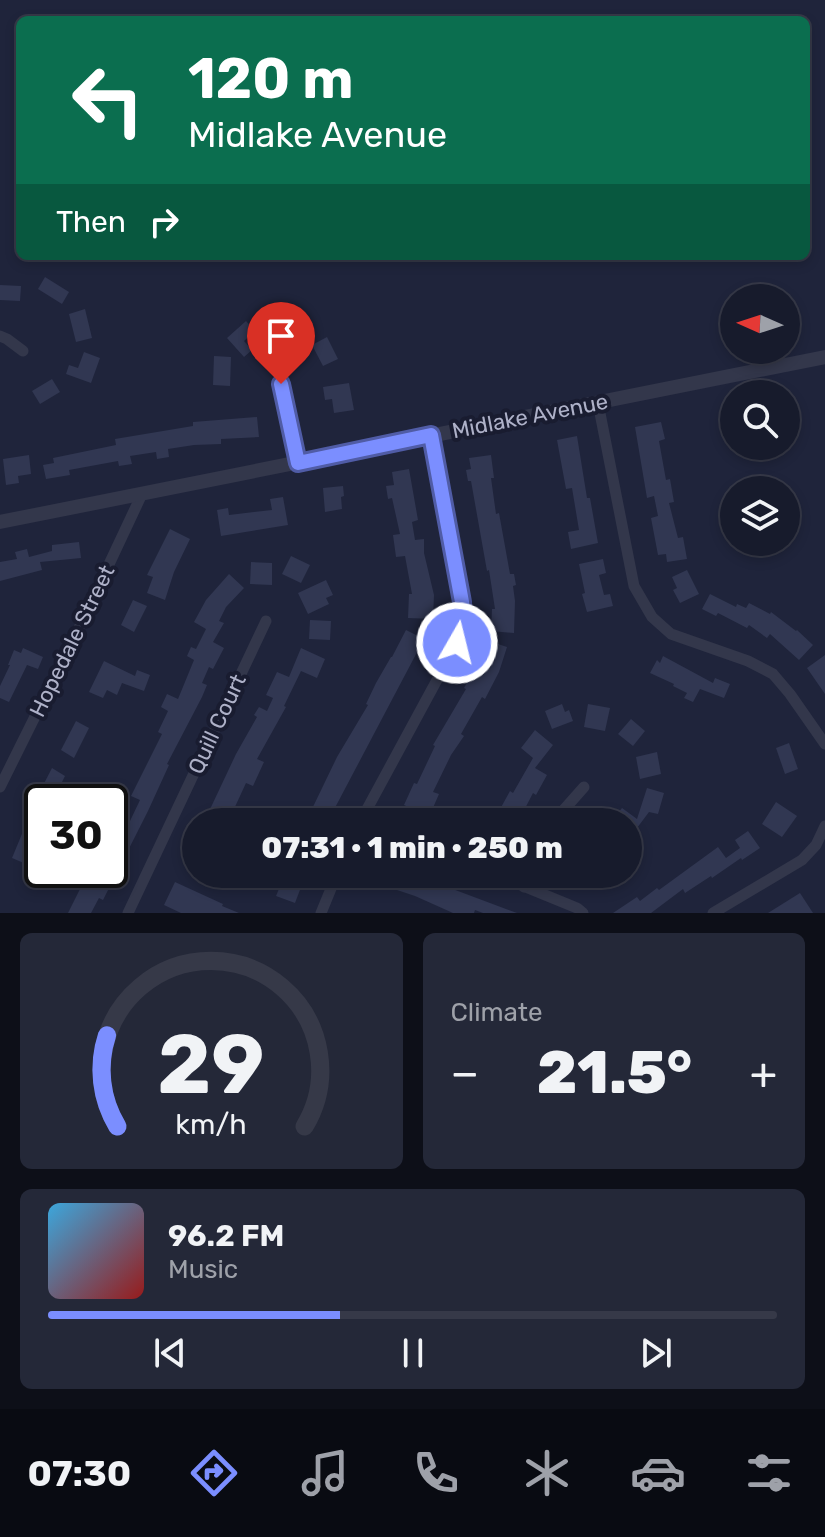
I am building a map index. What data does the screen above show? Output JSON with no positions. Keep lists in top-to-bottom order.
{
  "streets": {
    "street": ["Midlake Avenue", "Hopedale Street", "Quill Court"]
  },
  "crossings": [
    ["Midlake Avenue", "Hopedale Street"]
  ],
  "north": "left",
  "page": {
    "turn": ["120 m", "Midlake Avenue"],
    "then": "Then",
    "limit": "30",
    "trip": "07:31 · 1 min · 250 m",
    "tile": "Climate",
    "heat": ["−", "21.5°", "+"],
    "song": ["96.2 FM", "Music"],
    "tabs": "07:30",
    "gauge": ["29", "km/h"]
  }
}
